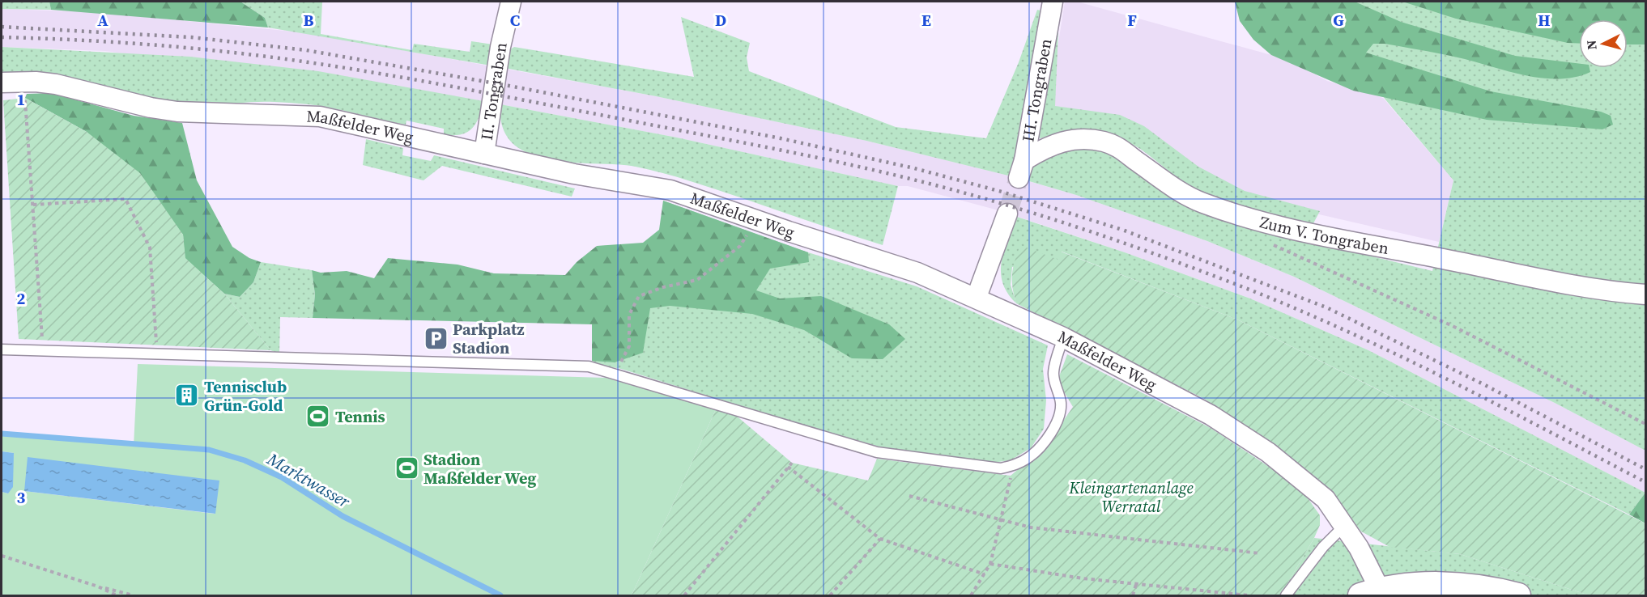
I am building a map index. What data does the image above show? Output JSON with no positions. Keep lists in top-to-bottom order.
{
  "streets": {
    "street": [
      "III. Tongraben",
      "II. Tongraben",
      "Maßfelder Weg",
      "Zum V. Tongraben"
    ]
  },
  "crossings": [
    ["III. Tongraben", "Zum V. Tongraben"],
    ["II. Tongraben", "Maßfelder Weg"]
  ],
  "water": ["Marktwasser"],
  "parks": ["Kleingartenanlage Werratal"],
  "places": {
    "parking": ["Parkplatz Stadion"],
    "building": ["Tennisclub Grün-Gold"],
    "sports": ["Tennis", "Stadion Maßfelder Weg"]
  },
  "north": "left",
  "grid": {
    "columns": [
      "A",
      "B",
      "C",
      "D",
      "E",
      "F",
      "G",
      "H"
    ],
    "rows": ["1", "2", "3"]
  }
}
